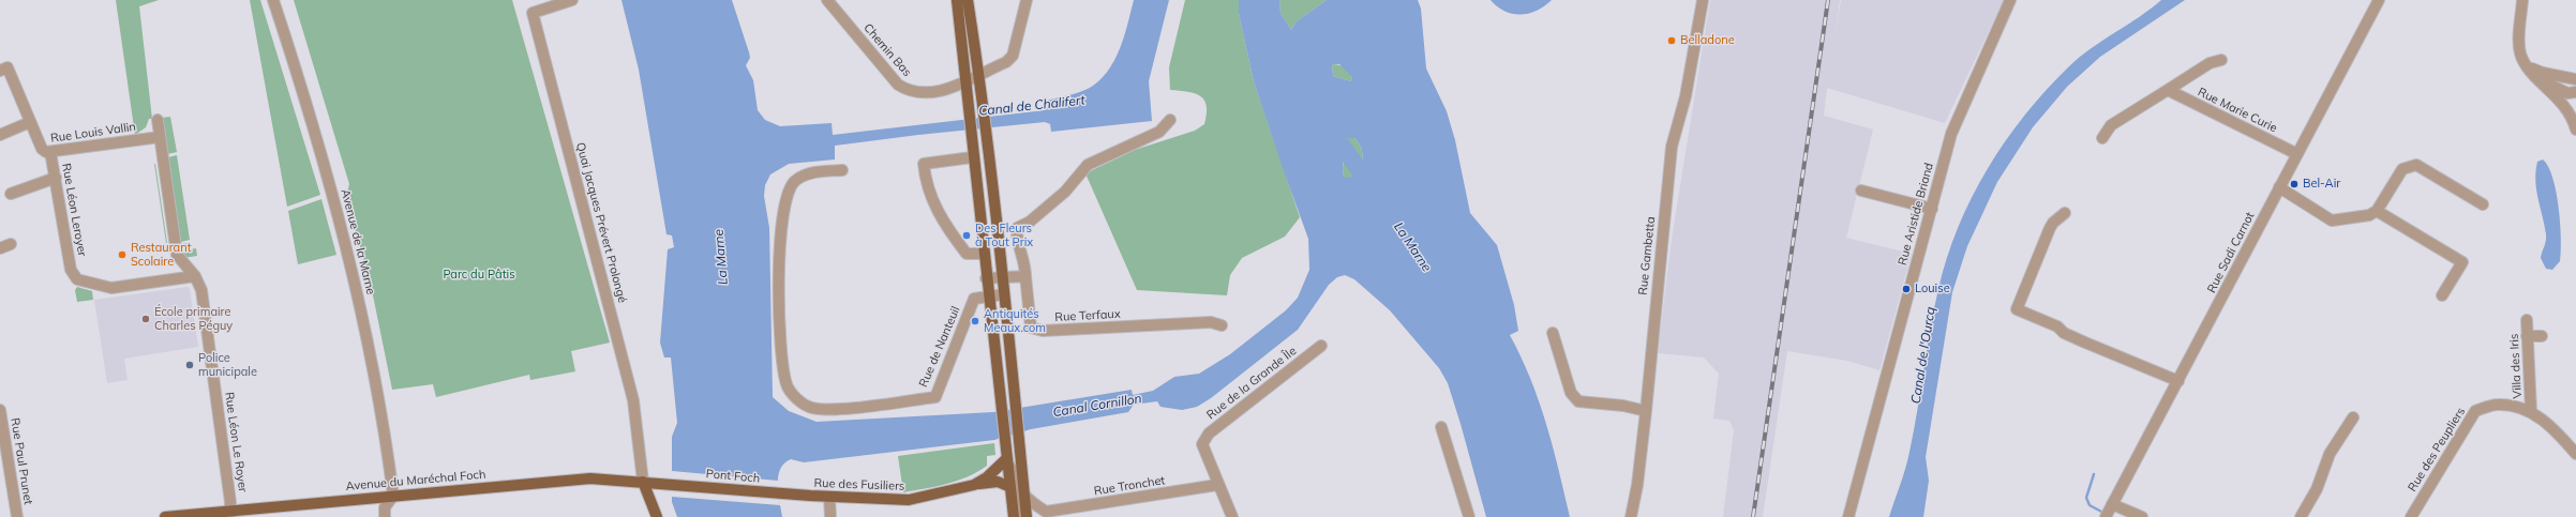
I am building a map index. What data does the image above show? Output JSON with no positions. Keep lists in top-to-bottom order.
{
  "streets": {
    "main road": ["Pont Foch", "Avenue du Maréchal Foch", "Rue des Fusiliers"],
    "street": [
      "Chemin Bas",
      "Rue Marie Curie",
      "Rue Louis Vallin",
      "Rue Léon Leroyer",
      "Rue Aristide Briand",
      "Quai Jacques Prévert Prolongé",
      "Avenue de la Marne",
      "Rue Sadi Carnot",
      "Rue Gambetta",
      "Rue Terfaux",
      "Rue de Nanteuil",
      "Villa des Iris",
      "Rue de la Grande Île",
      "Rue Léon Le Royer",
      "Rue des Peupliers",
      "Rue Paul Prunet",
      "Rue Tronchet"
    ]
  },
  "crossings": [
    ["Rue Marie Curie", "Rue Sadi Carnot"],
    ["Rue Louis Vallin", "Rue Léon Leroyer"],
    ["Rue Léon Leroyer", "Rue Léon Le Royer"],
    ["Quai Jacques Prévert Prolongé", "Avenue du Maréchal Foch"],
    ["Avenue de la Marne", "Avenue du Maréchal Foch"],
    ["Villa des Iris", "Rue des Peupliers"],
    ["Rue de la Grande Île", "Rue Tronchet"],
    ["Rue Léon Le Royer", "Avenue du Maréchal Foch"],
    ["Pont Foch", "Avenue du Maréchal Foch"],
    ["Pont Foch", "Rue des Fusiliers"]
  ],
  "water": [
    "Canal de Chalifert",
    "La Marne",
    "Canal de l'Ourcq",
    "Canal Cornillon"
  ],
  "parks": ["Parc du Pâtis"],
  "places": [
    "Belladone",
    "Bel-Air",
    "Des Fleurs à Tout Prix",
    "Restaurant Scolaire",
    "Louise",
    "École primaire Charles Péguy",
    "Antiquités Meaux.com",
    "Police municipale"
  ]
}
